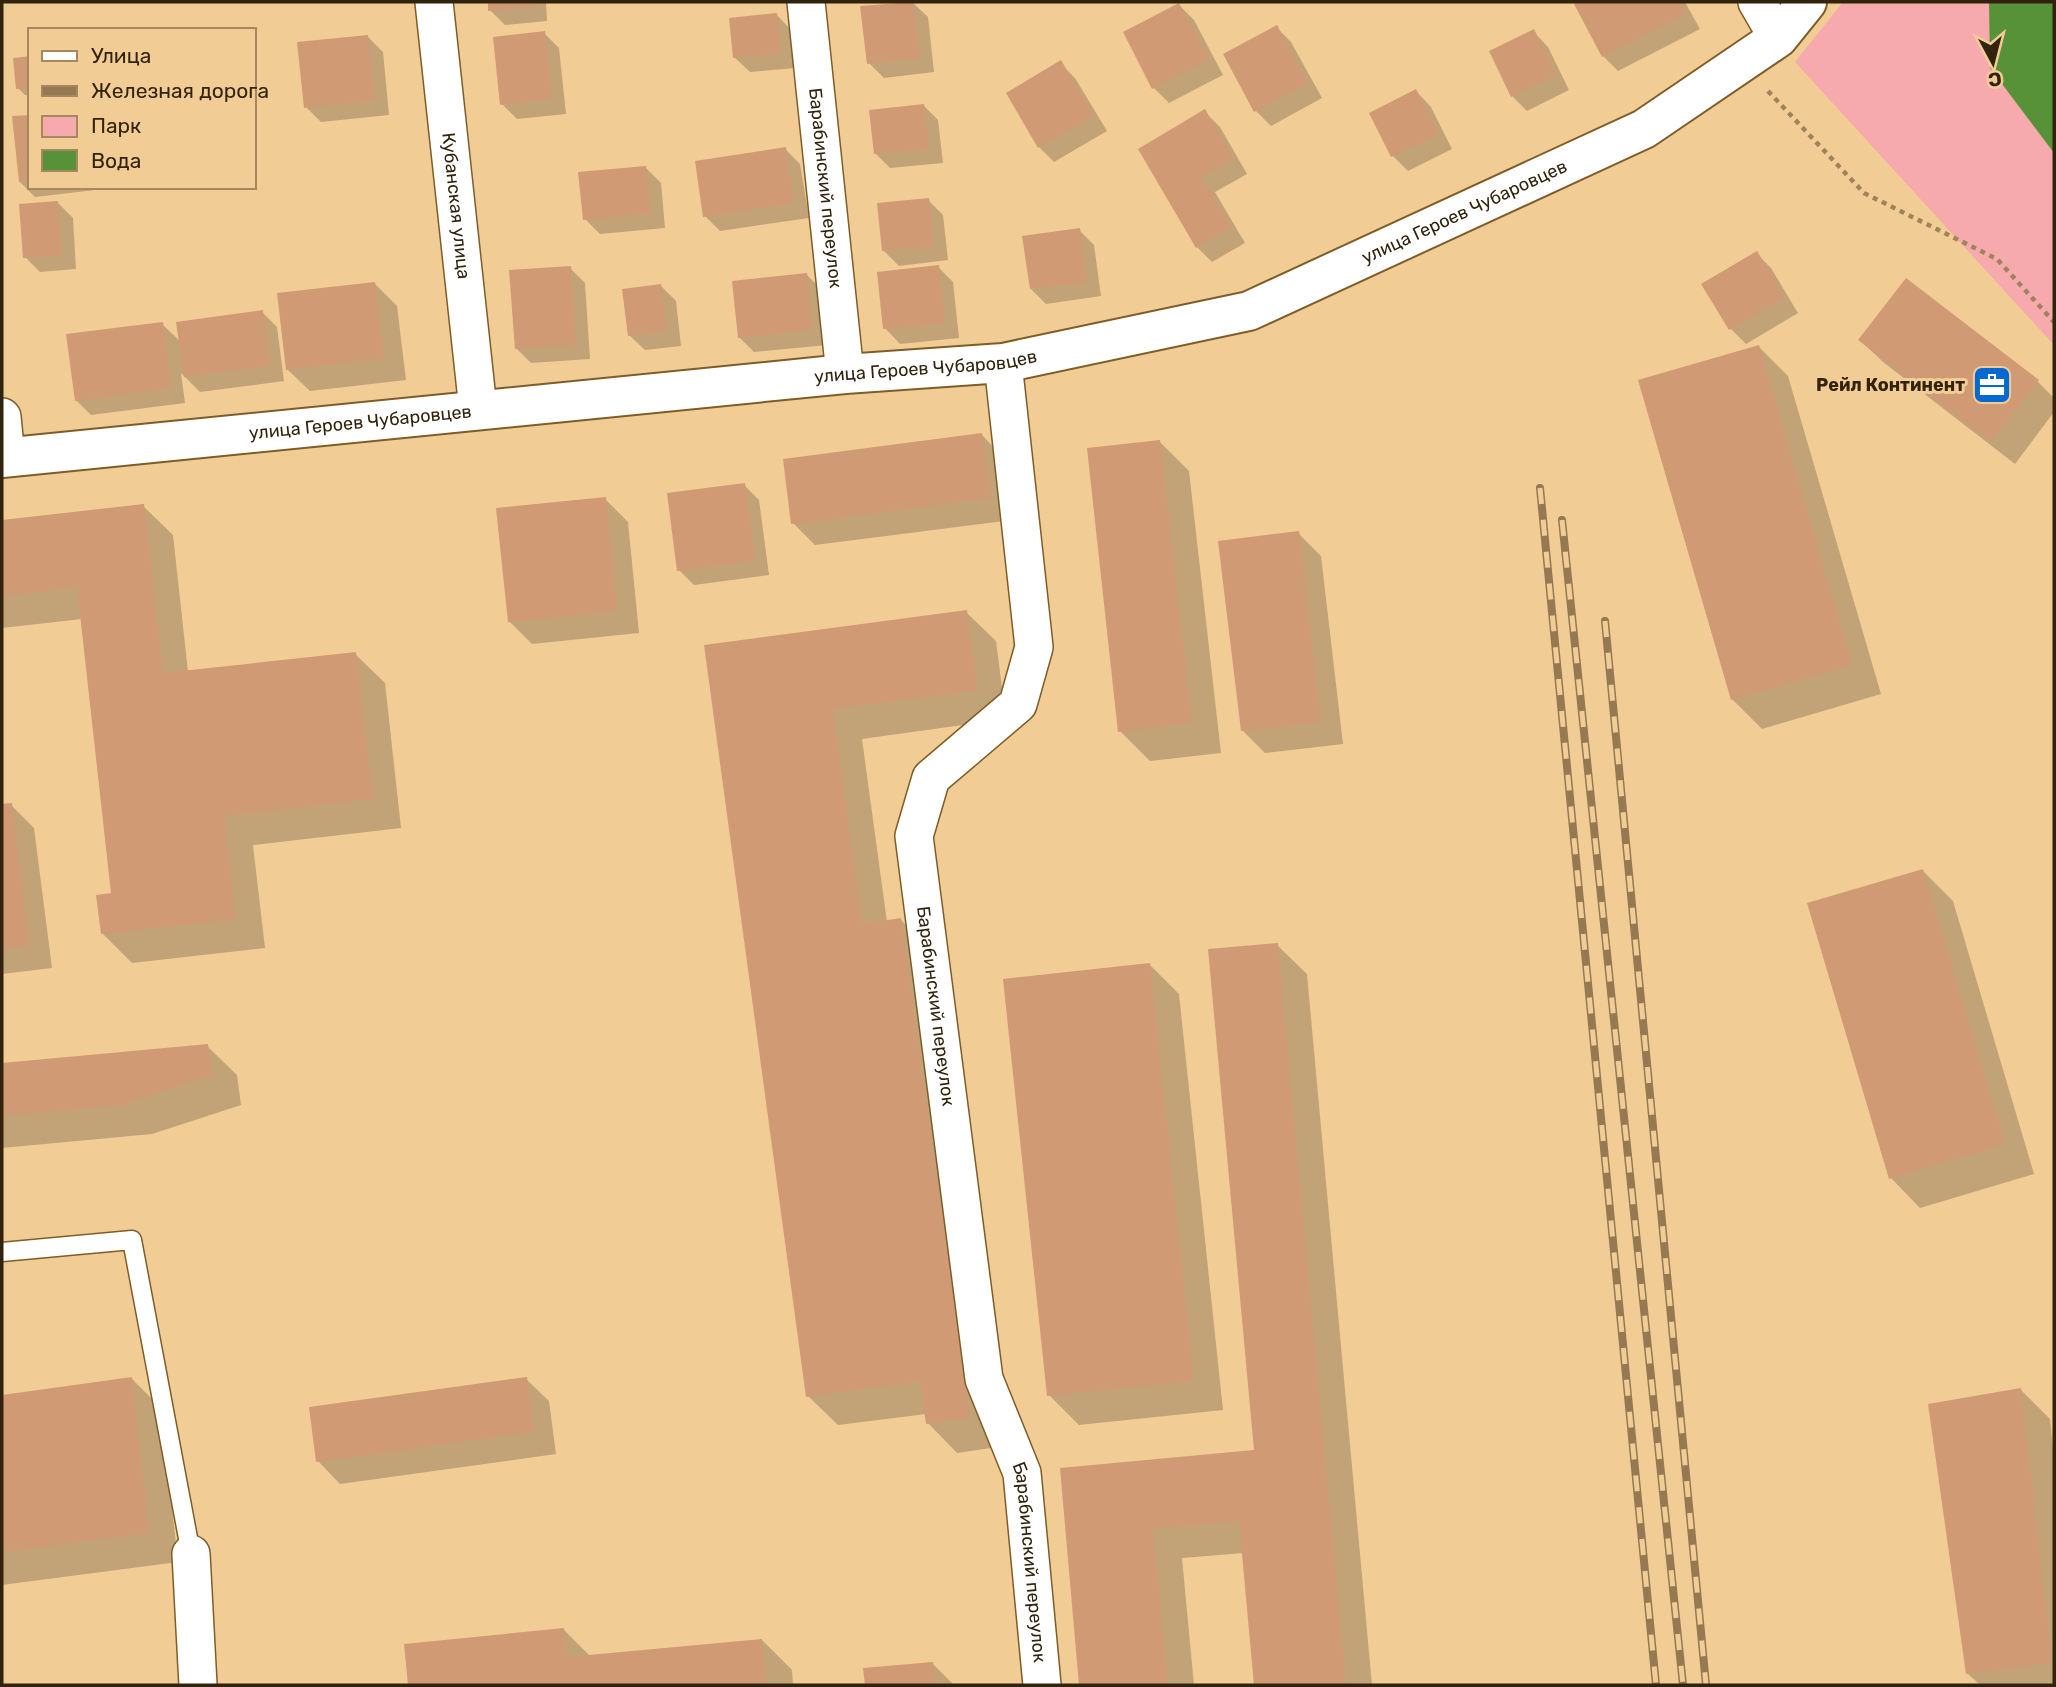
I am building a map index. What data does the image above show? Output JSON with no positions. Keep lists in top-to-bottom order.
{
  "streets": {
    "street": ["Барабинский переулок", "Кубанская улица", "улица Героев Чубаровцев"]
  },
  "crossings": [
    ["Барабинский переулок", "улица Героев Чубаровцев"],
    ["Кубанская улица", "улица Героев Чубаровцев"]
  ],
  "places": {
    "office": ["Рейл Континент"]
  },
  "legend": [
    "Улица",
    "Железная дорога",
    "Парк",
    "Вода"
  ],
  "north": "bottom"
}
